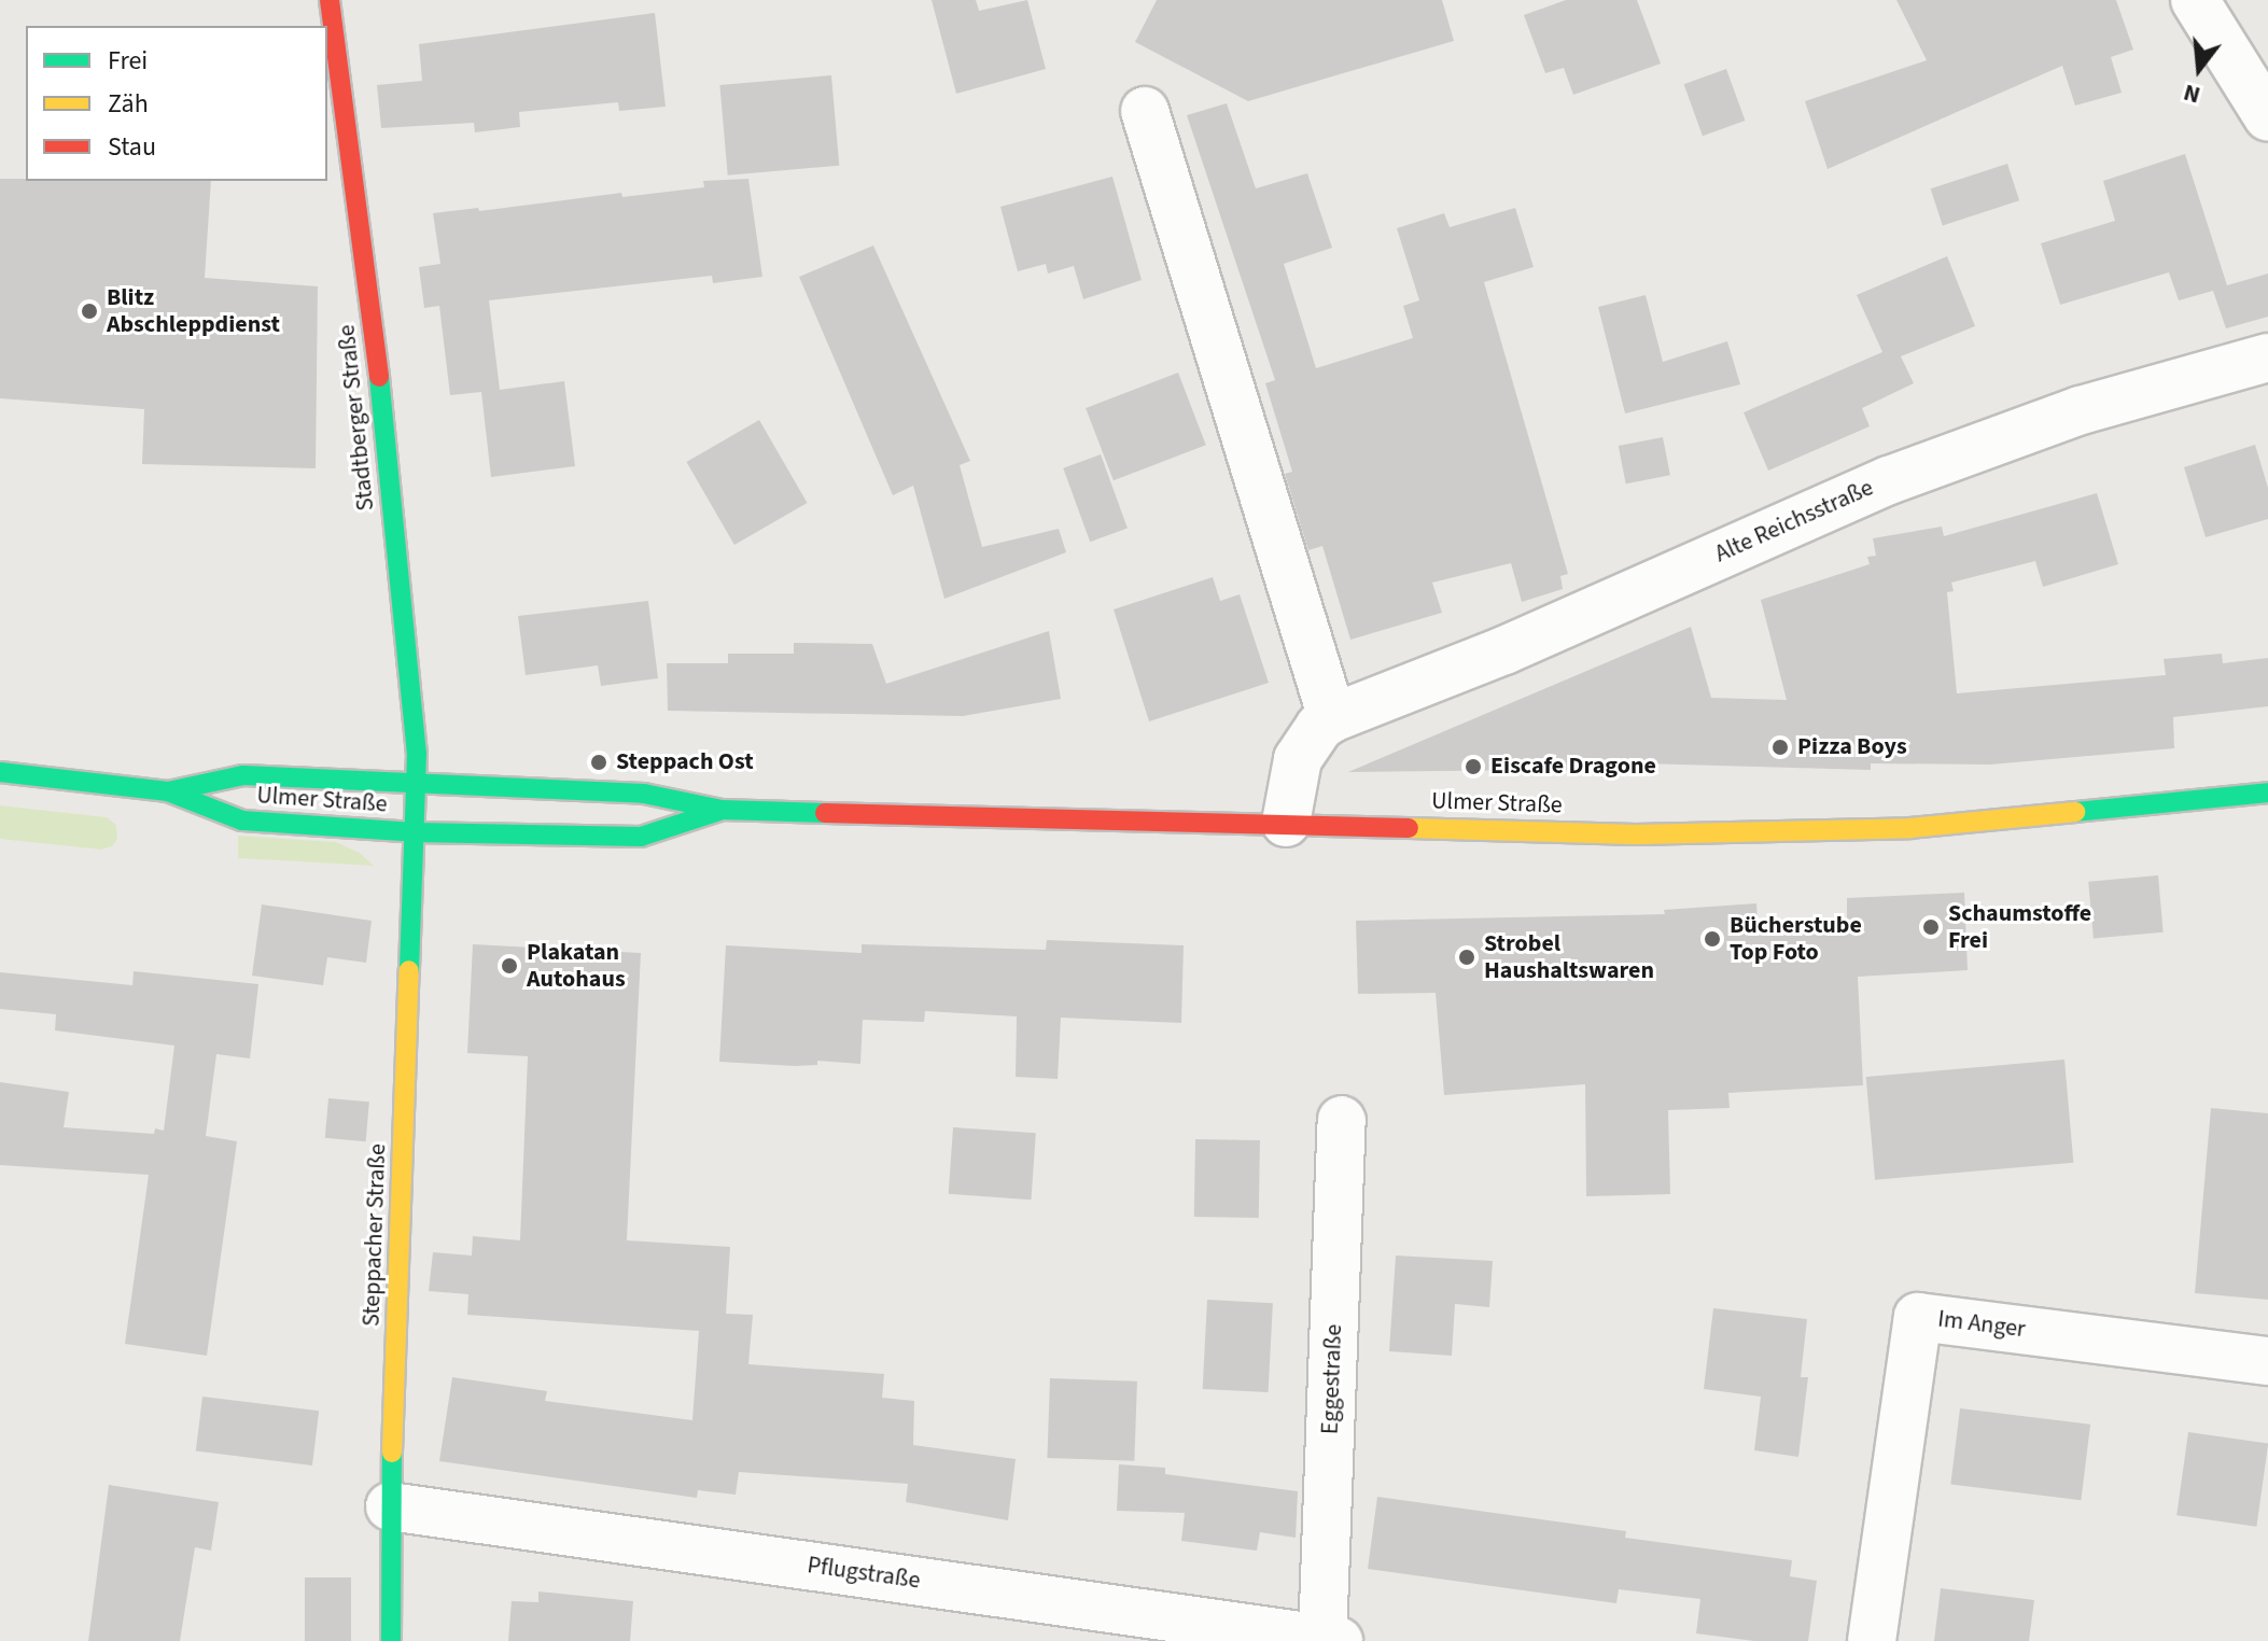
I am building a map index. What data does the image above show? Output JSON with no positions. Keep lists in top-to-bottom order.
{
  "streets": {
    "street": [
      "Stadtberger Straße",
      "Alte Reichsstraße",
      "Ulmer Straße",
      "Steppacher Straße",
      "Im Anger",
      "Eggestraße",
      "Pflugstraße"
    ]
  },
  "crossings": [
    ["Stadtberger Straße", "Ulmer Straße"],
    ["Stadtberger Straße", "Steppacher Straße"],
    ["Alte Reichsstraße", "Ulmer Straße"],
    ["Ulmer Straße", "Steppacher Straße"],
    ["Steppacher Straße", "Pflugstraße"],
    ["Eggestraße", "Pflugstraße"]
  ],
  "places": [
    "Blitz Abschleppdienst",
    "Pizza Boys",
    "Steppach Ost",
    "Eiscafe Dragone",
    "Schaumstoffe Frei",
    "Bücherstube Top Foto",
    "Strobel Haushaltswaren",
    "Plakatan Autohaus"
  ],
  "legend": ["Frei", "Zäh", "Stau"],
  "north": "bottom"
}
